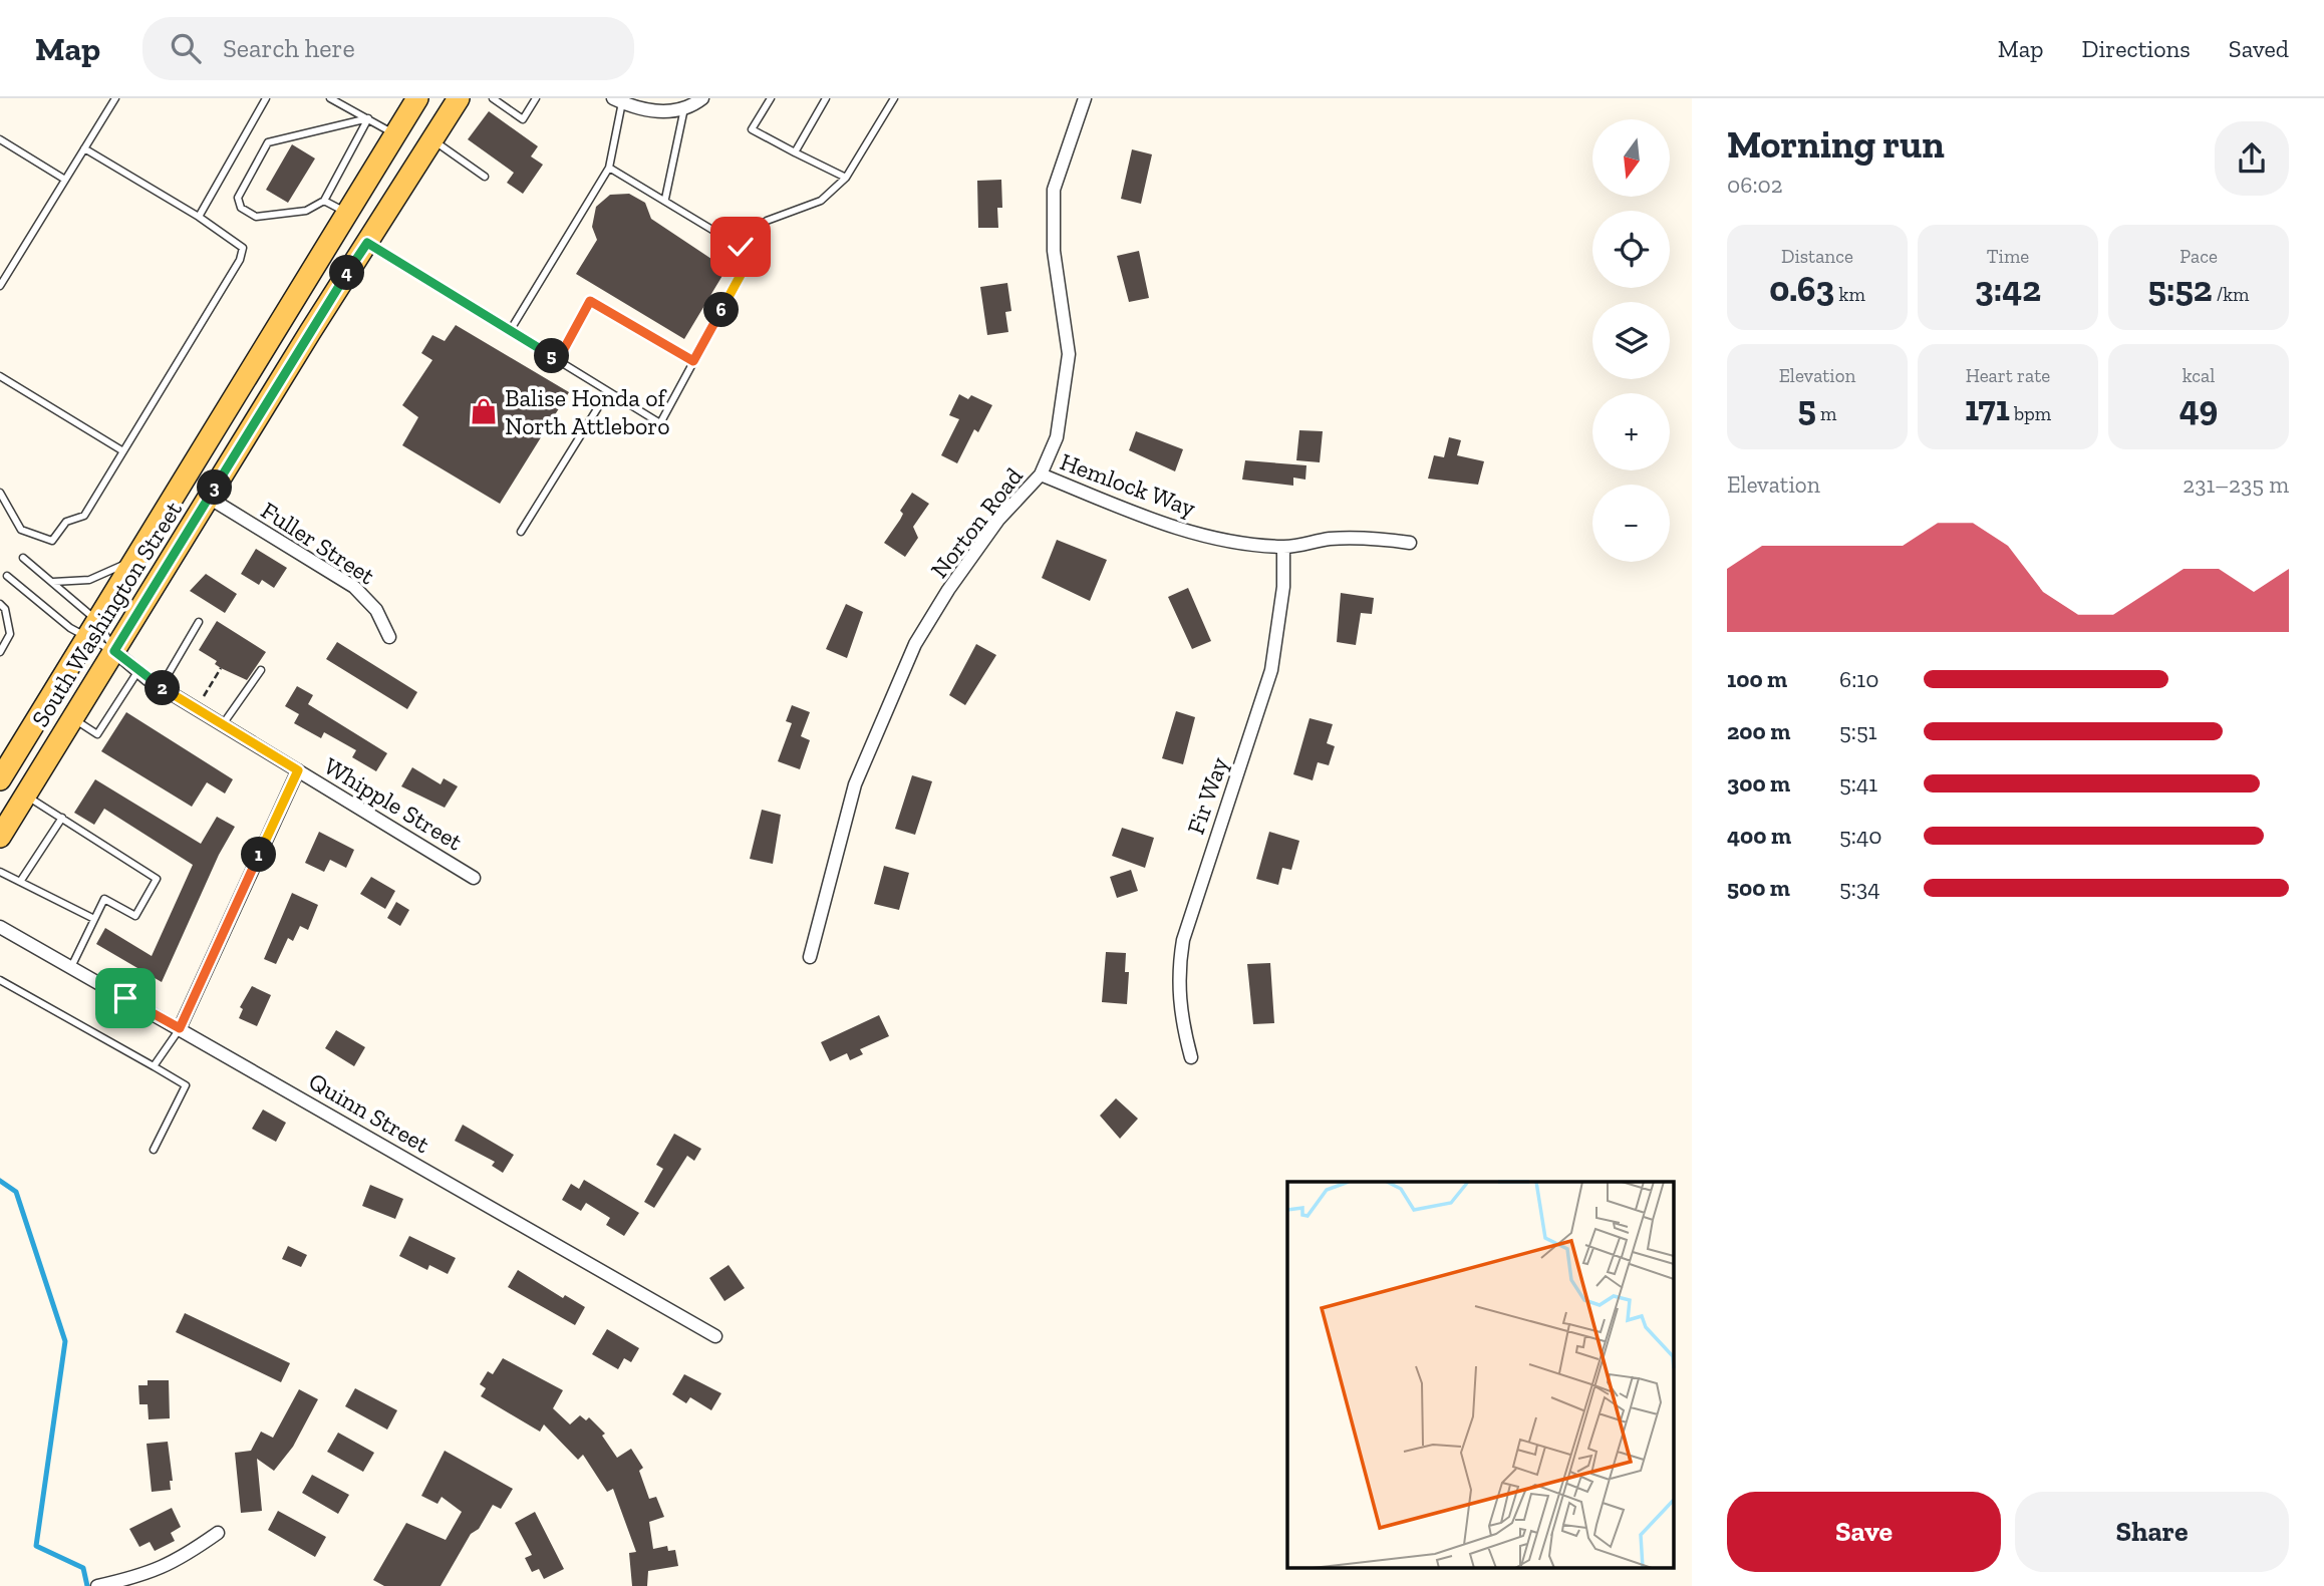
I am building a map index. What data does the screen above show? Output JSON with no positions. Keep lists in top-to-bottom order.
{
  "streets": {
    "main road": ["South Washington Street"],
    "street": [
      "Hemlock Way",
      "Norton Road",
      "Fuller Street",
      "Fir Way",
      "Whipple Street",
      "Quinn Street"
    ]
  },
  "crossings": [
    ["Hemlock Way", "Norton Road"],
    ["Hemlock Way", "Fir Way"],
    ["Fuller Street", "South Washington Street"],
    ["South Washington Street", "Whipple Street"]
  ],
  "places": {
    "shop": ["Balise Honda of North Attleboro"]
  },
  "north": "bottom",
  "page": {
    "header": "Map",
    "search": "Search here",
    "nav": ["Map", "Directions", "Saved"],
    "heading": ["Morning run", "06:02"],
    "map_buttons": ["+", "−"],
    "stats": [
      ["Distance", "0.63 km"],
      ["Time", "3:42"],
      ["Pace", "5:52 /km"],
      ["Elevation", "5 m"],
      ["Heart rate", "171 bpm"],
      ["kcal", "49"]
    ],
    "pins": [
      "4",
      "6",
      "5",
      "3",
      "2",
      "1"
    ],
    "chart": ["Elevation", "231–235 m"],
    "list": [
      {
        "name": "100 m",
        "note": "6:10"
      },
      {
        "name": "200 m",
        "note": "5:51"
      },
      {
        "name": "300 m",
        "note": "5:41"
      },
      {
        "name": "400 m",
        "note": "5:40"
      },
      {
        "name": "500 m",
        "note": "5:34"
      }
    ],
    "buttons": ["Save", "Share"]
  }
}
